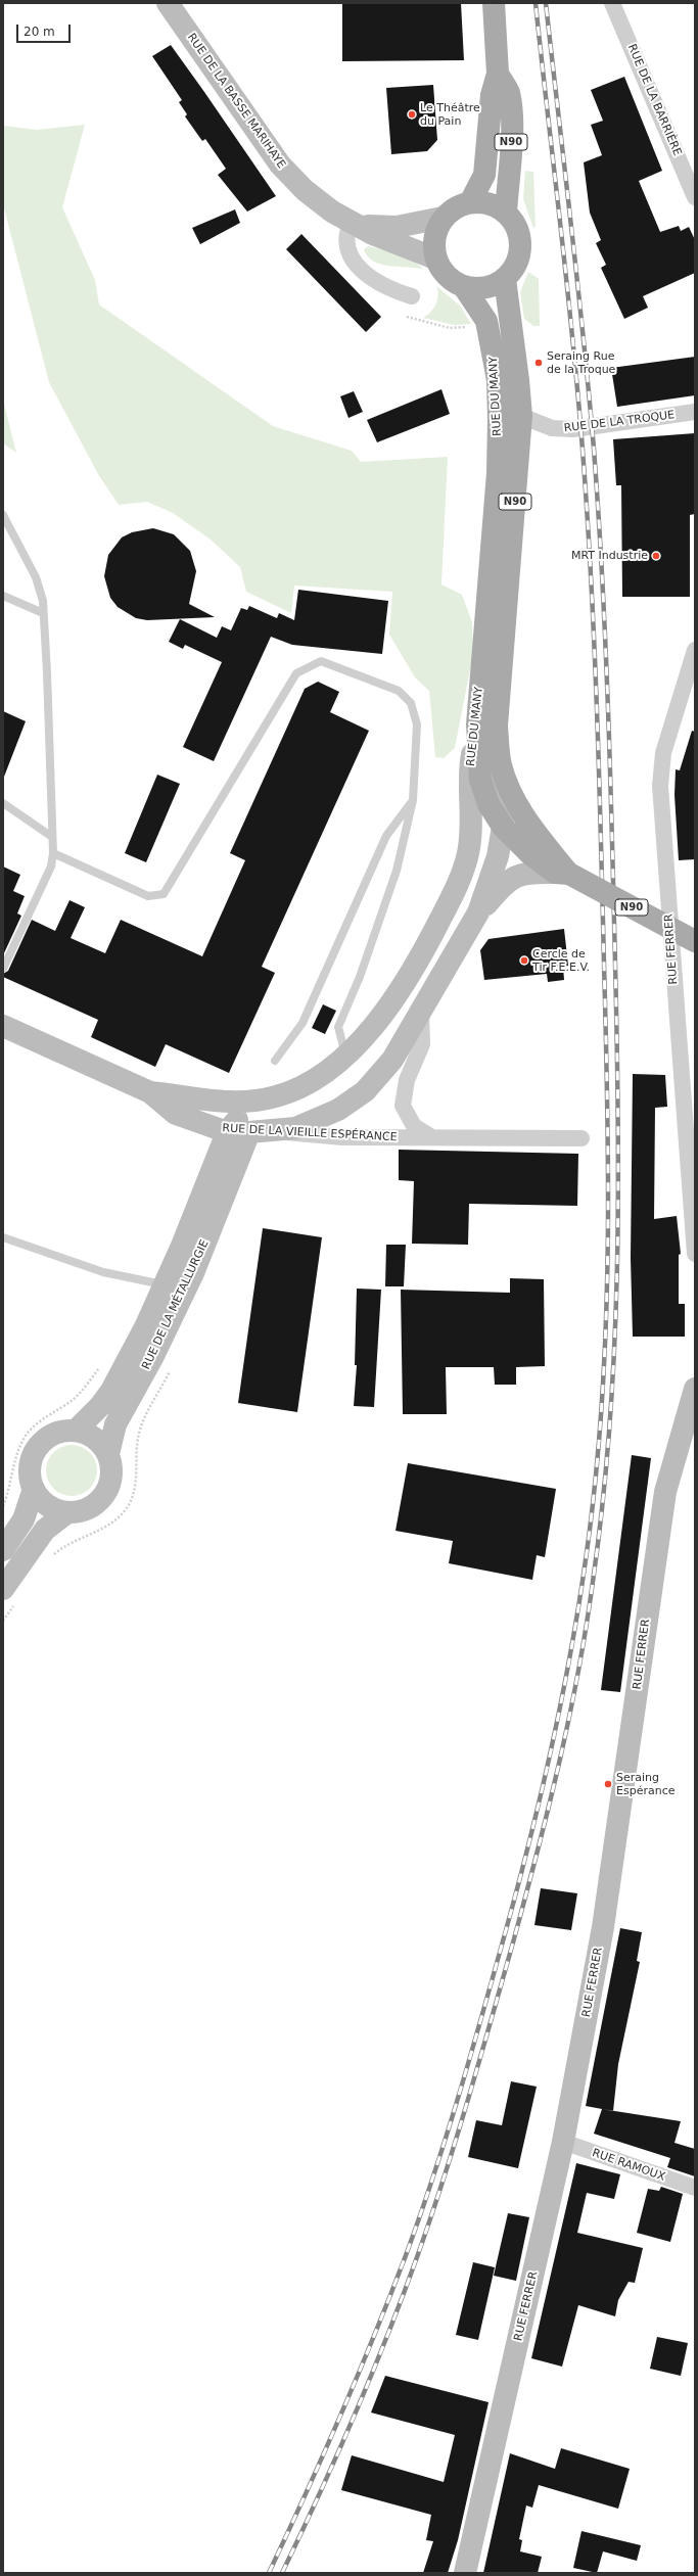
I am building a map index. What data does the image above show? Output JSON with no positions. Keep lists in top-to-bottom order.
{
  "streets": {
    "main road": ["N90", "RUE DU MANY"],
    "street": [
      "RUE DE LA BARRIÈRE",
      "RUE DE LA BASSE MARIHAYE",
      "RUE DE LA TROQUE",
      "RUE FERRER",
      "RUE DE LA VIEILLE ESPÉRANCE",
      "RUE DE LA MÉTALLURGIE",
      "RUE RAMOUX"
    ]
  },
  "crossings": [
    ["RUE DE LA BASSE MARIHAYE", "N90"],
    ["RUE DE LA BASSE MARIHAYE", "RUE DU MANY"],
    ["N90", "RUE DU MANY"],
    ["RUE DU MANY", "RUE DE LA TROQUE"],
    ["RUE DU MANY", "RUE DE LA VIEILLE ESPÉRANCE"],
    ["RUE FERRER", "RUE RAMOUX"],
    ["RUE DE LA VIEILLE ESPÉRANCE", "RUE DE LA MÉTALLURGIE"]
  ],
  "places": [
    "Le Théâtre du Pain",
    "Seraing Rue de la Troque",
    "MRT Industrie",
    "Cercle de Tir F.E.E.V.",
    "Seraing Espérance"
  ],
  "scale_bar": "20 m"
}
